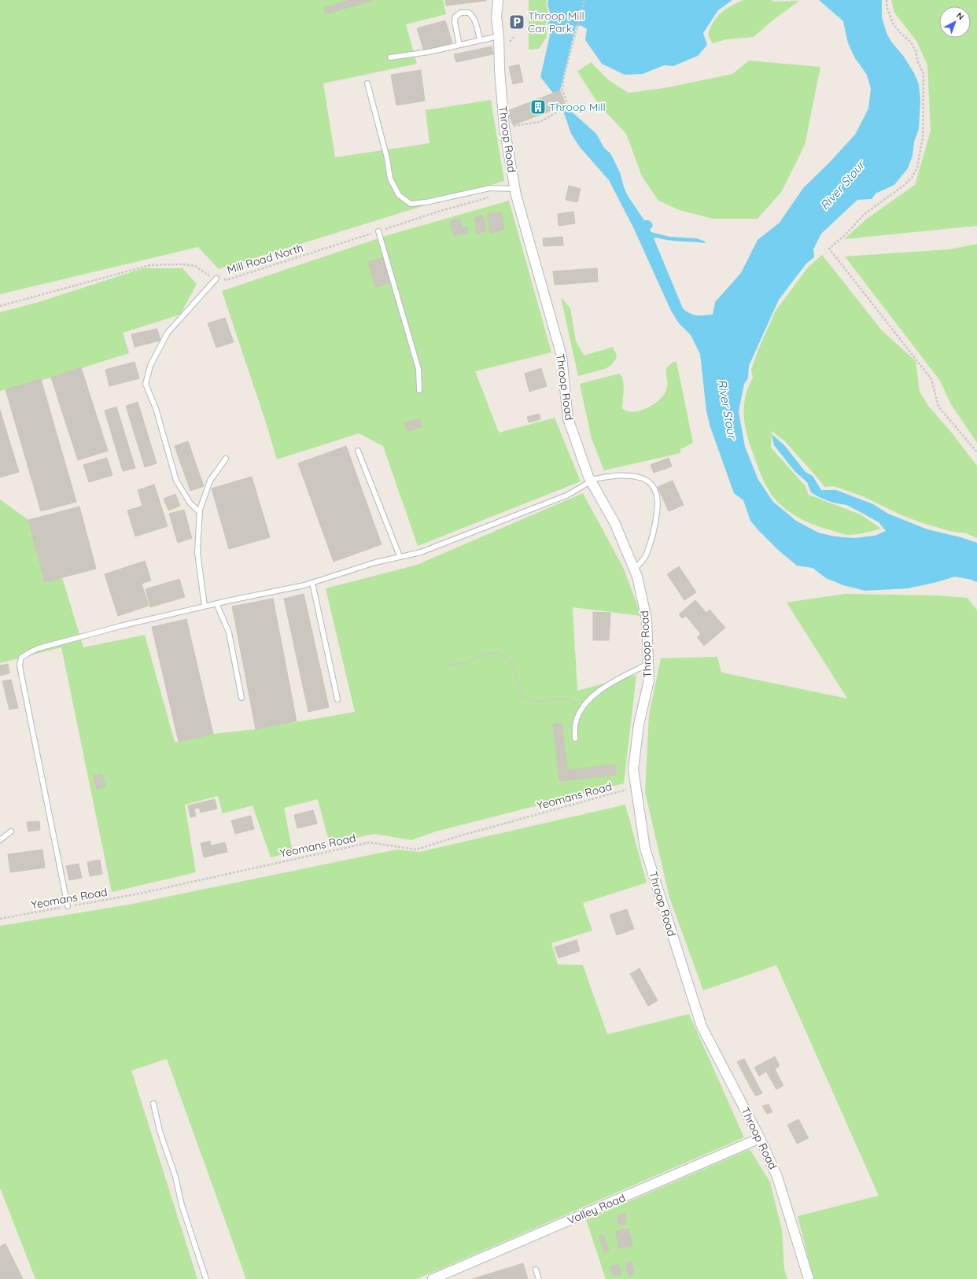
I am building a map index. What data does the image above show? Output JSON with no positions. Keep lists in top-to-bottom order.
{
  "streets": {
    "street": ["Throop Road", "Valley Road"],
    "path": ["Mill Road North", "Yeomans Road"]
  },
  "crossings": [
    ["Throop Road", "Yeomans Road"],
    ["Throop Road", "Valley Road"]
  ],
  "water": ["River Stour"],
  "places": {
    "parking": ["Throop Mill Car Park"],
    "building": ["Throop Mill"]
  },
  "north": "top right"
}
